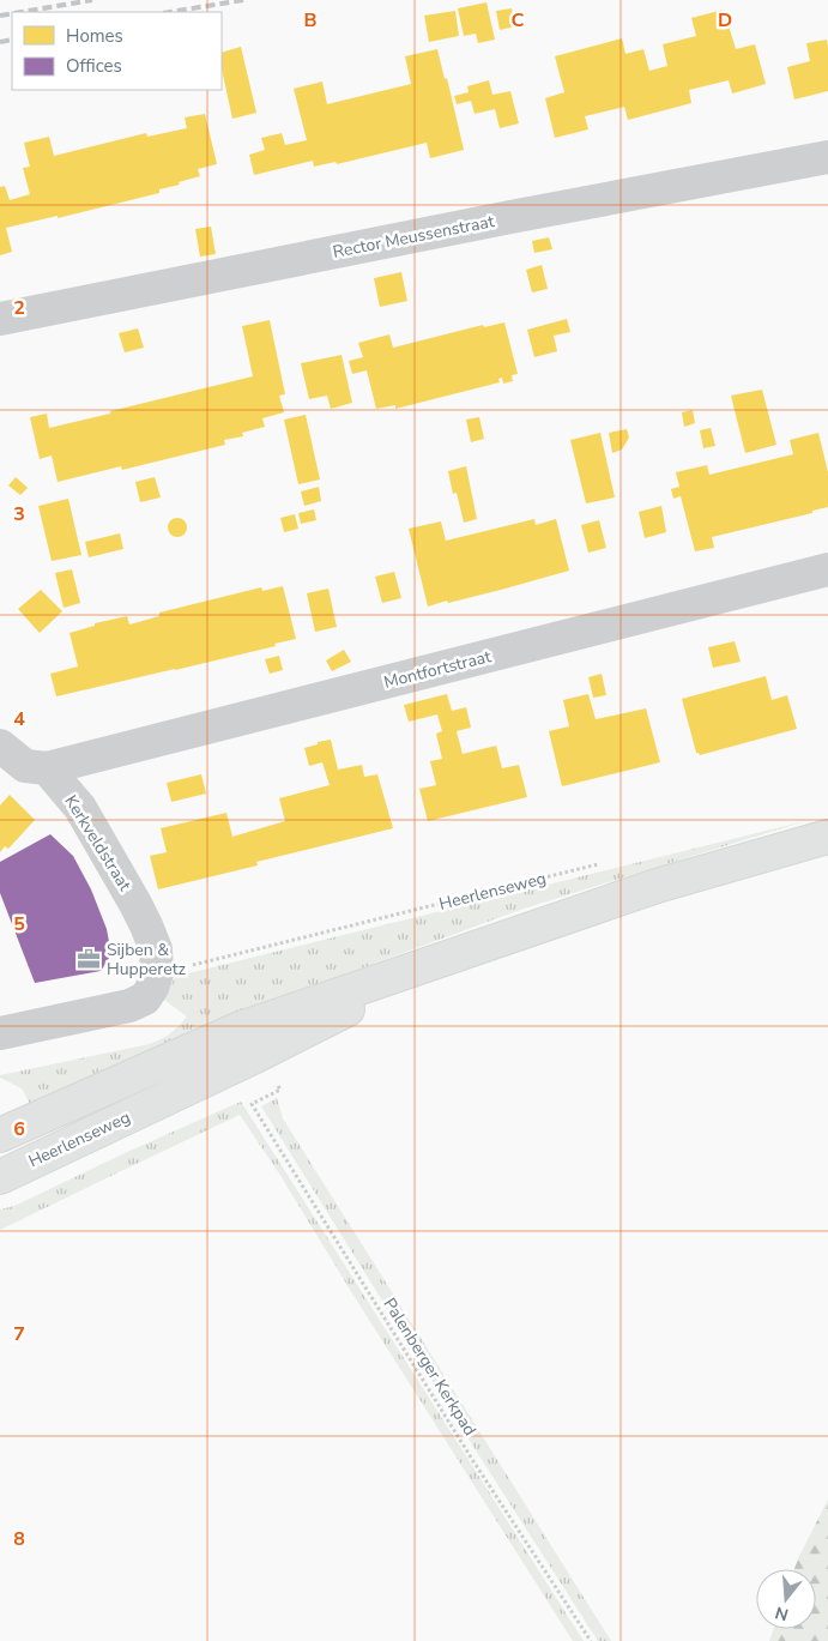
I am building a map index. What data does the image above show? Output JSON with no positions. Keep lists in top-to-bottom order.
{
  "streets": {
    "main road": ["Heerlenseweg"],
    "street": ["Rector Meussenstraat", "Montfortstraat", "Kerkveldstraat"],
    "path": ["Palenberger Kerkpad"]
  },
  "crossings": [
    ["Montfortstraat", "Kerkveldstraat"],
    ["Kerkveldstraat", "Heerlenseweg"]
  ],
  "places": {
    "office": ["Sijben & Hupperetz"]
  },
  "legend": ["Homes", "Offices"],
  "north": "bottom",
  "grid": {
    "columns": ["B", "C", "D"],
    "rows": [
      "2",
      "3",
      "4",
      "5",
      "6",
      "7",
      "8"
    ]
  }
}
